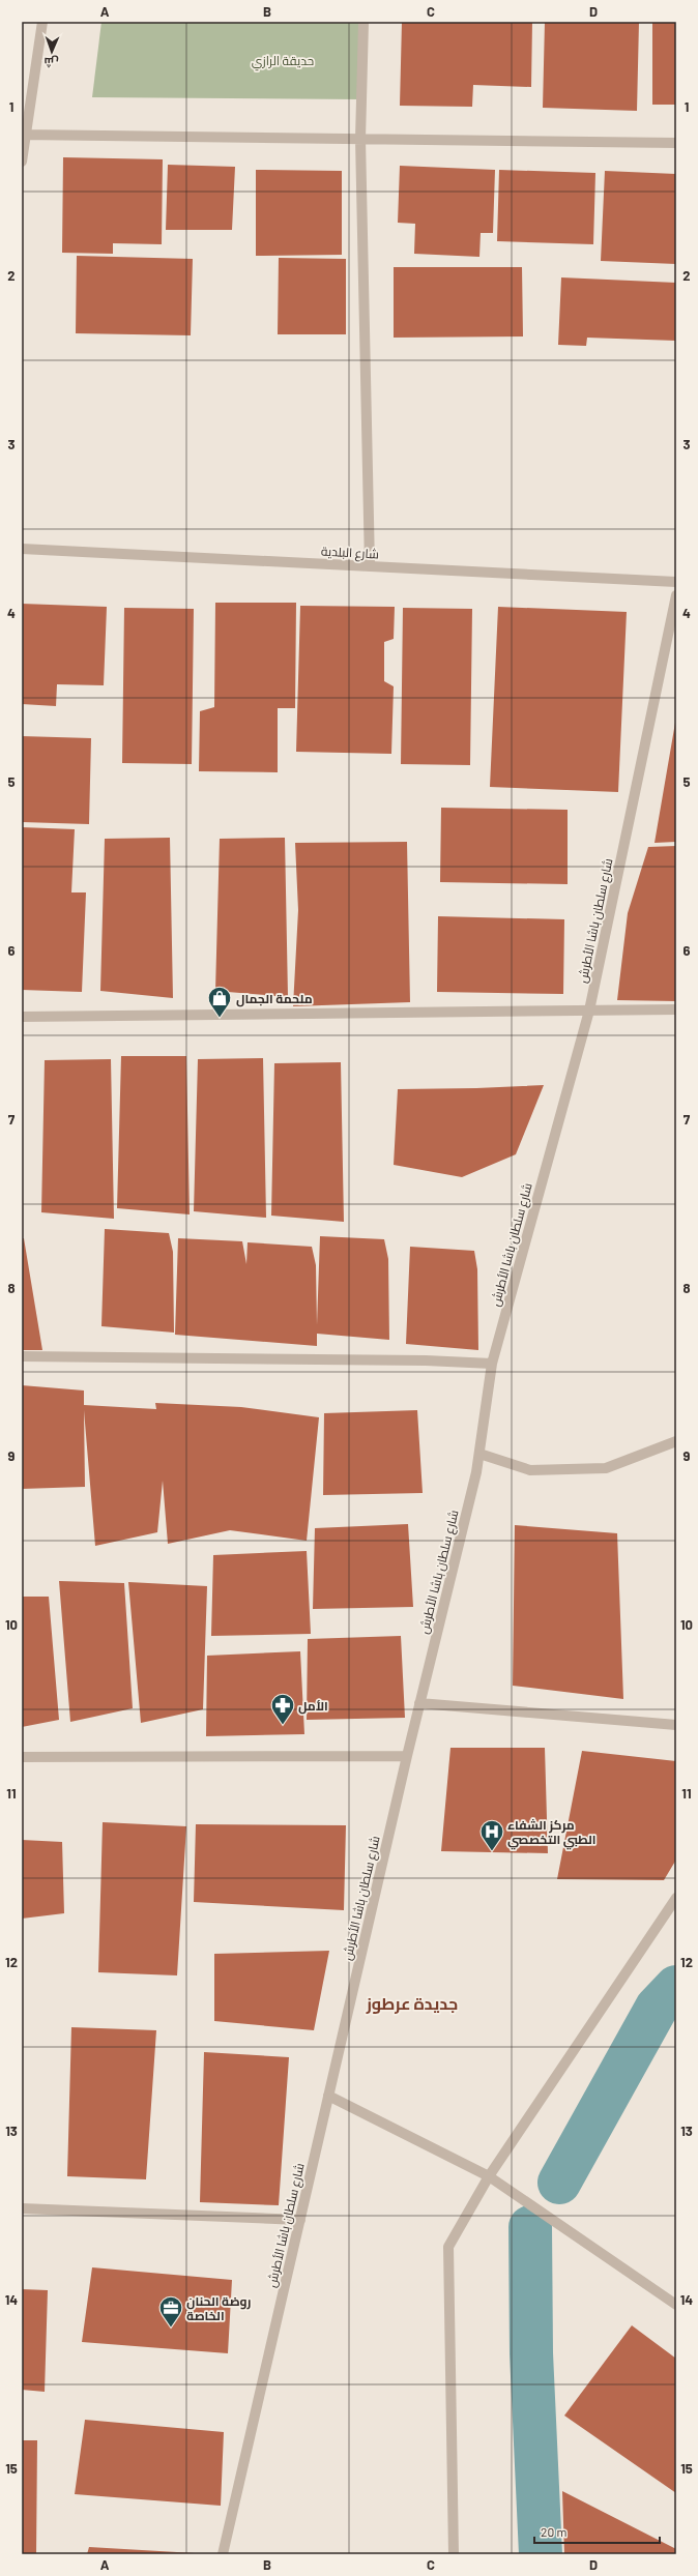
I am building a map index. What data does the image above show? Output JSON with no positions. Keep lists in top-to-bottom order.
{
  "streets": {
    "street": ["شارع البلدية", "شارع سلطان باشا الأطرش"]
  },
  "districts": ["جديدة عرطوز"],
  "parks": ["حديقة الرازي"],
  "places": {
    "shop": ["ملحمة الجمال"],
    "pharmacy": ["الأمل"],
    "hospital": ["مركز الشفاء الطبي التخصصي"],
    "office": ["روضة الحنان الخاصة"]
  },
  "scale_bar": "20 m",
  "north": "bottom",
  "grid": {
    "columns": [
      "A",
      "B",
      "C",
      "D"
    ],
    "rows": [
      "1",
      "2",
      "3",
      "4",
      "5",
      "6",
      "7",
      "8",
      "9",
      "10",
      "11",
      "12",
      "13",
      "14",
      "15"
    ]
  }
}
